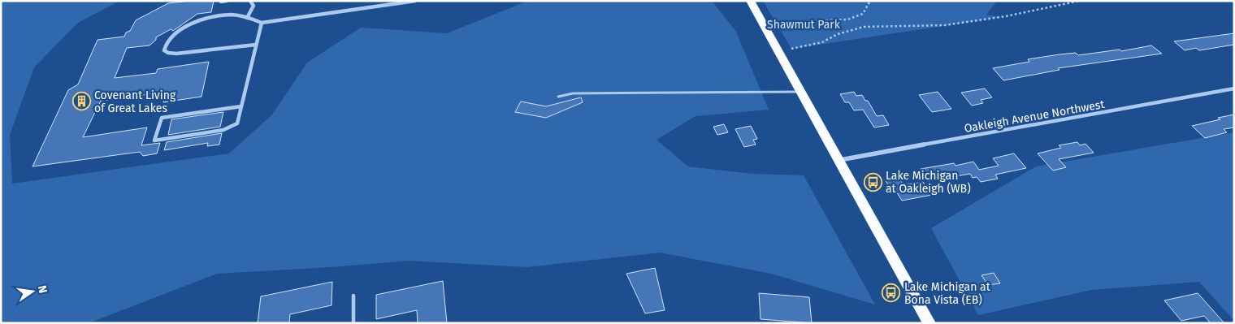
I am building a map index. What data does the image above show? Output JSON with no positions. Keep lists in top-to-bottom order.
{
  "streets": {
    "street": ["Oakleigh Avenue Northwest"]
  },
  "parks": ["Shawmut Park"],
  "places": {
    "building": ["Covenant Living of Great Lakes"],
    "bus stop": ["Lake Michigan at Oakleigh (WB)", "Lake Michigan at Bona Vista (EB)"]
  },
  "north": "right"
}
